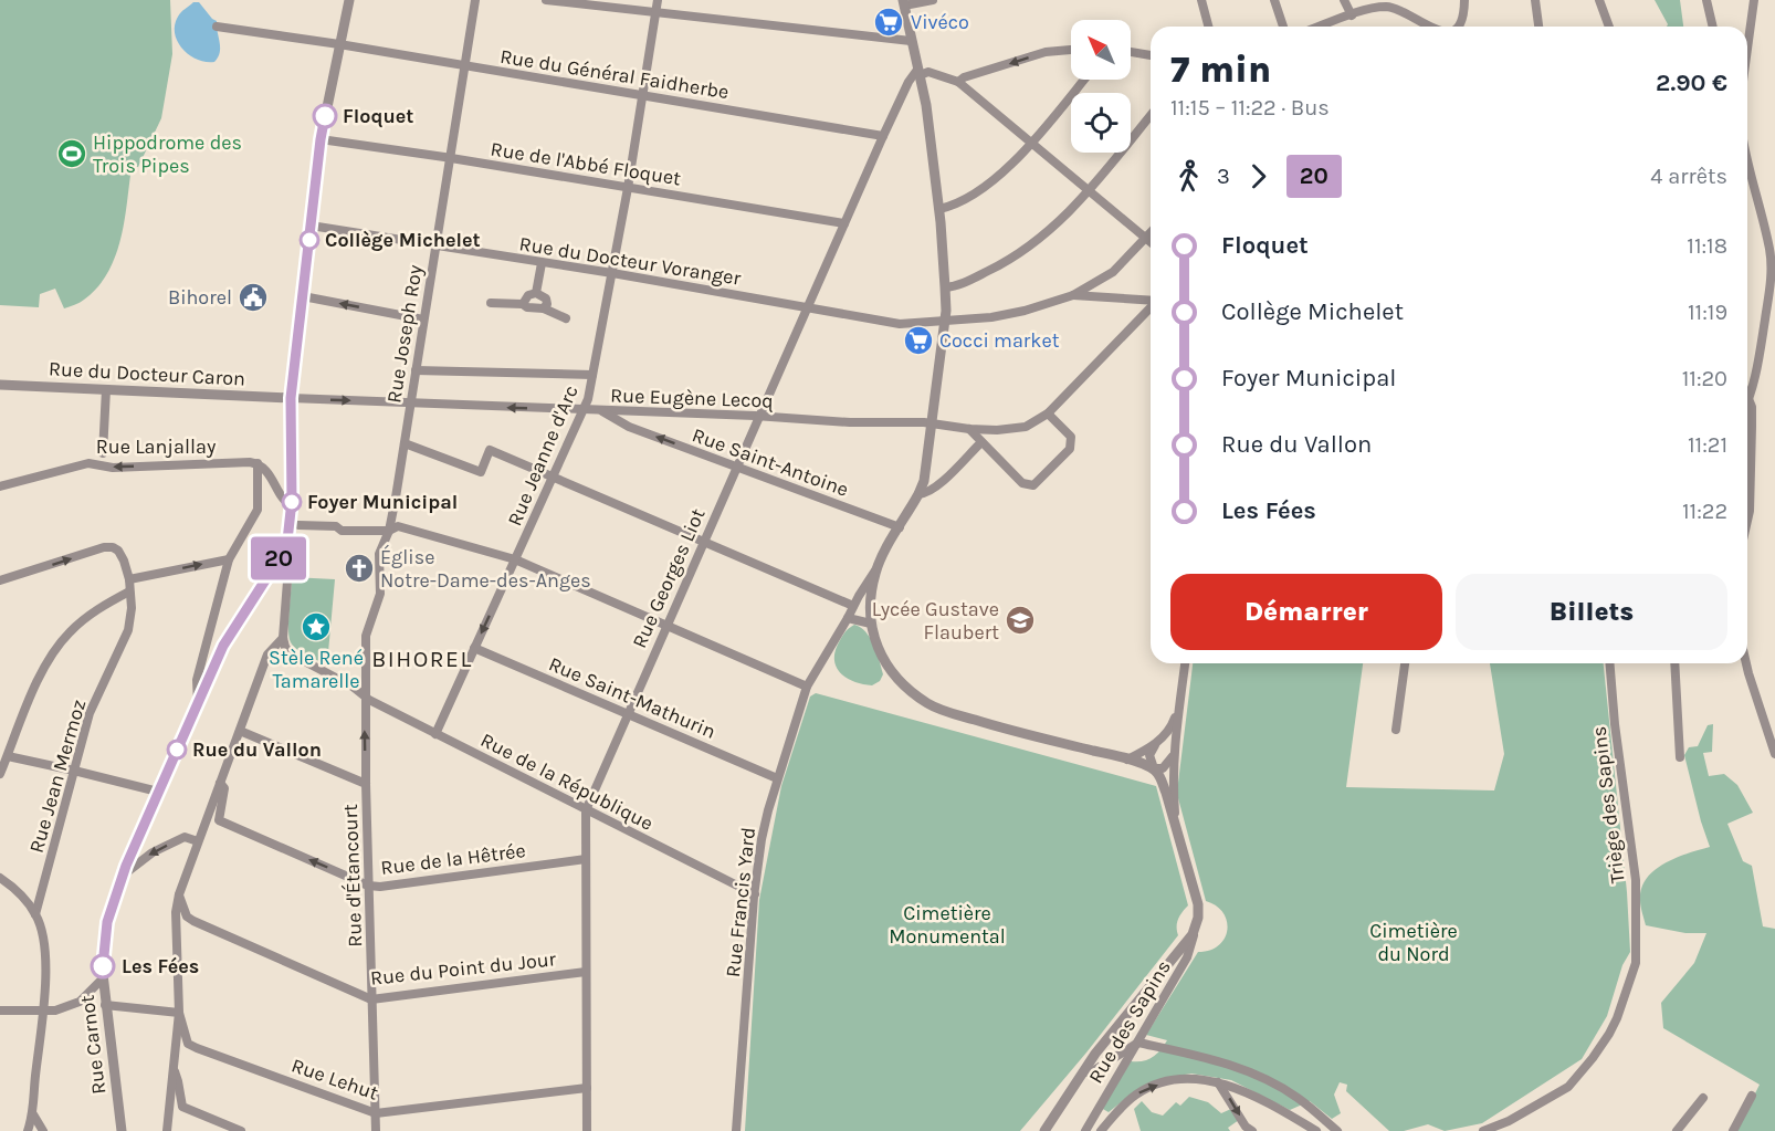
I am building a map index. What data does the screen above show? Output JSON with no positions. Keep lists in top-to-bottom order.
{
  "streets": {
    "street": [
      "Rue du Général Faidherbe",
      "Rue de l'Abbé Floquet",
      "Rue du Docteur Voranger",
      "Rue Joseph Roy",
      "Rue du Docteur Caron",
      "Rue Eugène Lecoq",
      "Rue Lanjallay",
      "Rue Jeanne d'Arc",
      "Rue Saint-Antoine",
      "Rue Georges Liot",
      "Rue Saint-Mathurin",
      "Rue Jean Mermoz",
      "Rue de la République",
      "Triège des Sapins",
      "Rue de la Hêtrée",
      "Rue d'Étancourt",
      "Rue Francis Yard",
      "Rue du Point du Jour",
      "Rue des Sapins",
      "Rue Carnot",
      "Rue Lehut"
    ]
  },
  "crossings": [
    ["Rue du Général Faidherbe", "Rue Joseph Roy"],
    ["Rue du Général Faidherbe", "Rue Jeanne d'Arc"],
    ["Rue du Général Faidherbe", "Rue Georges Liot"],
    ["Rue du Général Faidherbe", "Rue Carnot"],
    ["Rue de l'Abbé Floquet", "Rue Joseph Roy"],
    ["Rue de l'Abbé Floquet", "Rue Jeanne d'Arc"],
    ["Rue de l'Abbé Floquet", "Rue Georges Liot"],
    ["Rue de l'Abbé Floquet", "Rue Carnot"],
    ["Rue du Docteur Voranger", "Rue Joseph Roy"],
    ["Rue du Docteur Voranger", "Rue Jeanne d'Arc"],
    ["Rue du Docteur Voranger", "Rue Georges Liot"],
    ["Rue du Docteur Voranger", "Rue Carnot"],
    ["Rue Joseph Roy", "Rue Eugène Lecoq"],
    ["Rue Joseph Roy", "Rue d'Étancourt"],
    ["Rue du Docteur Caron", "Rue Eugène Lecoq"],
    ["Rue du Docteur Caron", "Rue Carnot"],
    ["Rue Eugène Lecoq", "Rue Jeanne d'Arc"],
    ["Rue Eugène Lecoq", "Rue Saint-Antoine"],
    ["Rue Eugène Lecoq", "Rue Georges Liot"],
    ["Rue Eugène Lecoq", "Rue Carnot"],
    ["Rue Jeanne d'Arc", "Rue Saint-Mathurin"],
    ["Rue Jeanne d'Arc", "Rue de la République"],
    ["Rue Saint-Antoine", "Rue Georges Liot"],
    ["Rue Georges Liot", "Rue Saint-Mathurin"],
    ["Rue Georges Liot", "Rue de la République"],
    ["Rue Georges Liot", "Rue de la Hêtrée"],
    ["Rue Georges Liot", "Rue du Point du Jour"],
    ["Rue Georges Liot", "Rue Lehut"],
    ["Rue Saint-Mathurin", "Rue Francis Yard"],
    ["Rue de la République", "Rue d'Étancourt"],
    ["Rue de la République", "Rue Francis Yard"],
    ["Rue de la Hêtrée", "Rue d'Étancourt"],
    ["Rue d'Étancourt", "Rue du Point du Jour"],
    ["Rue d'Étancourt", "Rue Lehut"]
  ],
  "one_way": ["Rue Lanjallay", "Rue Saint-Antoine", "Rue de la Hêtrée"],
  "districts": ["BIHOREL"],
  "parks": ["Cimetière Monumental", "Cimetière du Nord"],
  "places": {
    "supermarket": ["Vivéco", "Cocci market"],
    "other": [
      "Floquet",
      "Collège Michelet",
      "Foyer Municipal",
      "Rue du Vallon",
      "Les Fées"
    ],
    "sports": ["Hippodrome des Trois Pipes"],
    "public building": ["Bihorel"],
    "church": ["Église Notre-Dame-des-Anges"],
    "school or university": ["Lycée Gustave Flaubert"],
    "place": ["Stèle René Tamarelle"]
  },
  "lines": ["bus line 20"],
  "north": "top left",
  "page": {
    "on_map": "20",
    "heading": ["7 min", "11:15 – 11:22 · Bus", "2.90 €"],
    "legs": ["3", "20", "4 arrêts"],
    "list": [
      {
        "name": "Floquet",
        "value": "11:18"
      },
      {
        "name": "Collège Michelet",
        "value": "11:19"
      },
      {
        "name": "Foyer Municipal",
        "value": "11:20"
      },
      {
        "name": "Rue du Vallon",
        "value": "11:21"
      },
      {
        "name": "Les Fées",
        "value": "11:22"
      }
    ],
    "buttons": ["Démarrer", "Billets"]
  }
}
